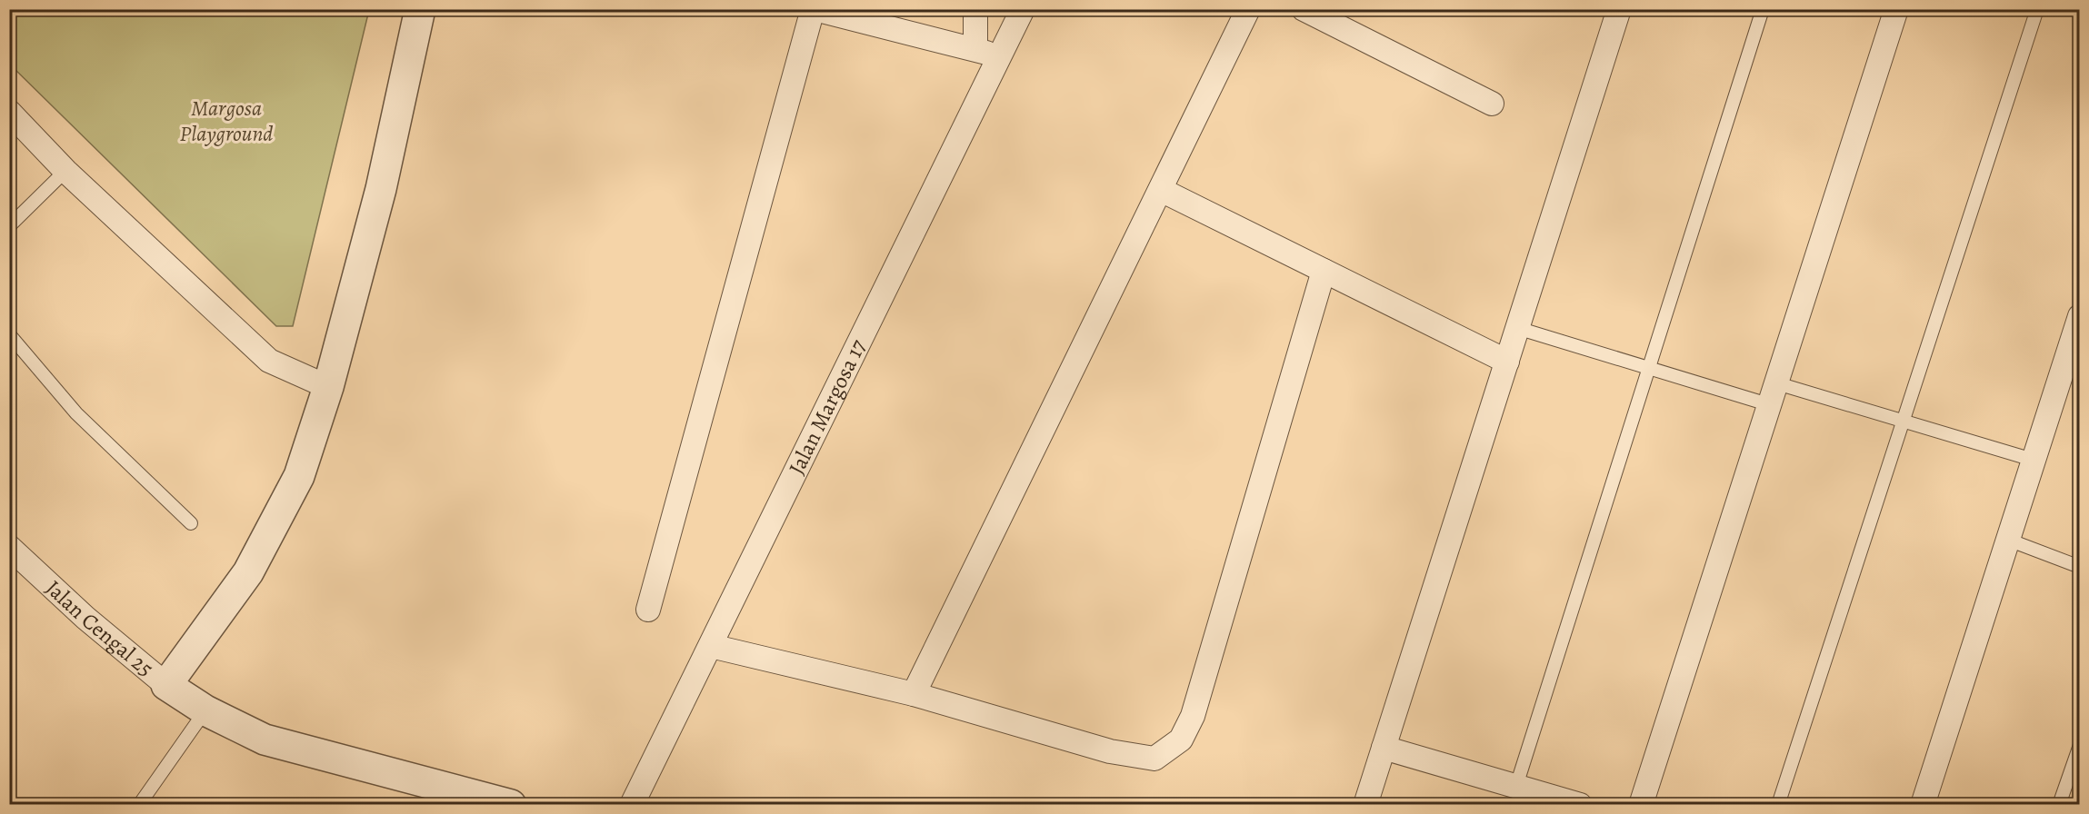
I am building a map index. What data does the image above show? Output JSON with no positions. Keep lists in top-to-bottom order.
{
  "streets": {
    "street": ["Jalan Margosa 17", "Jalan Cengal 25"]
  },
  "parks": ["Margosa Playground"]
}
